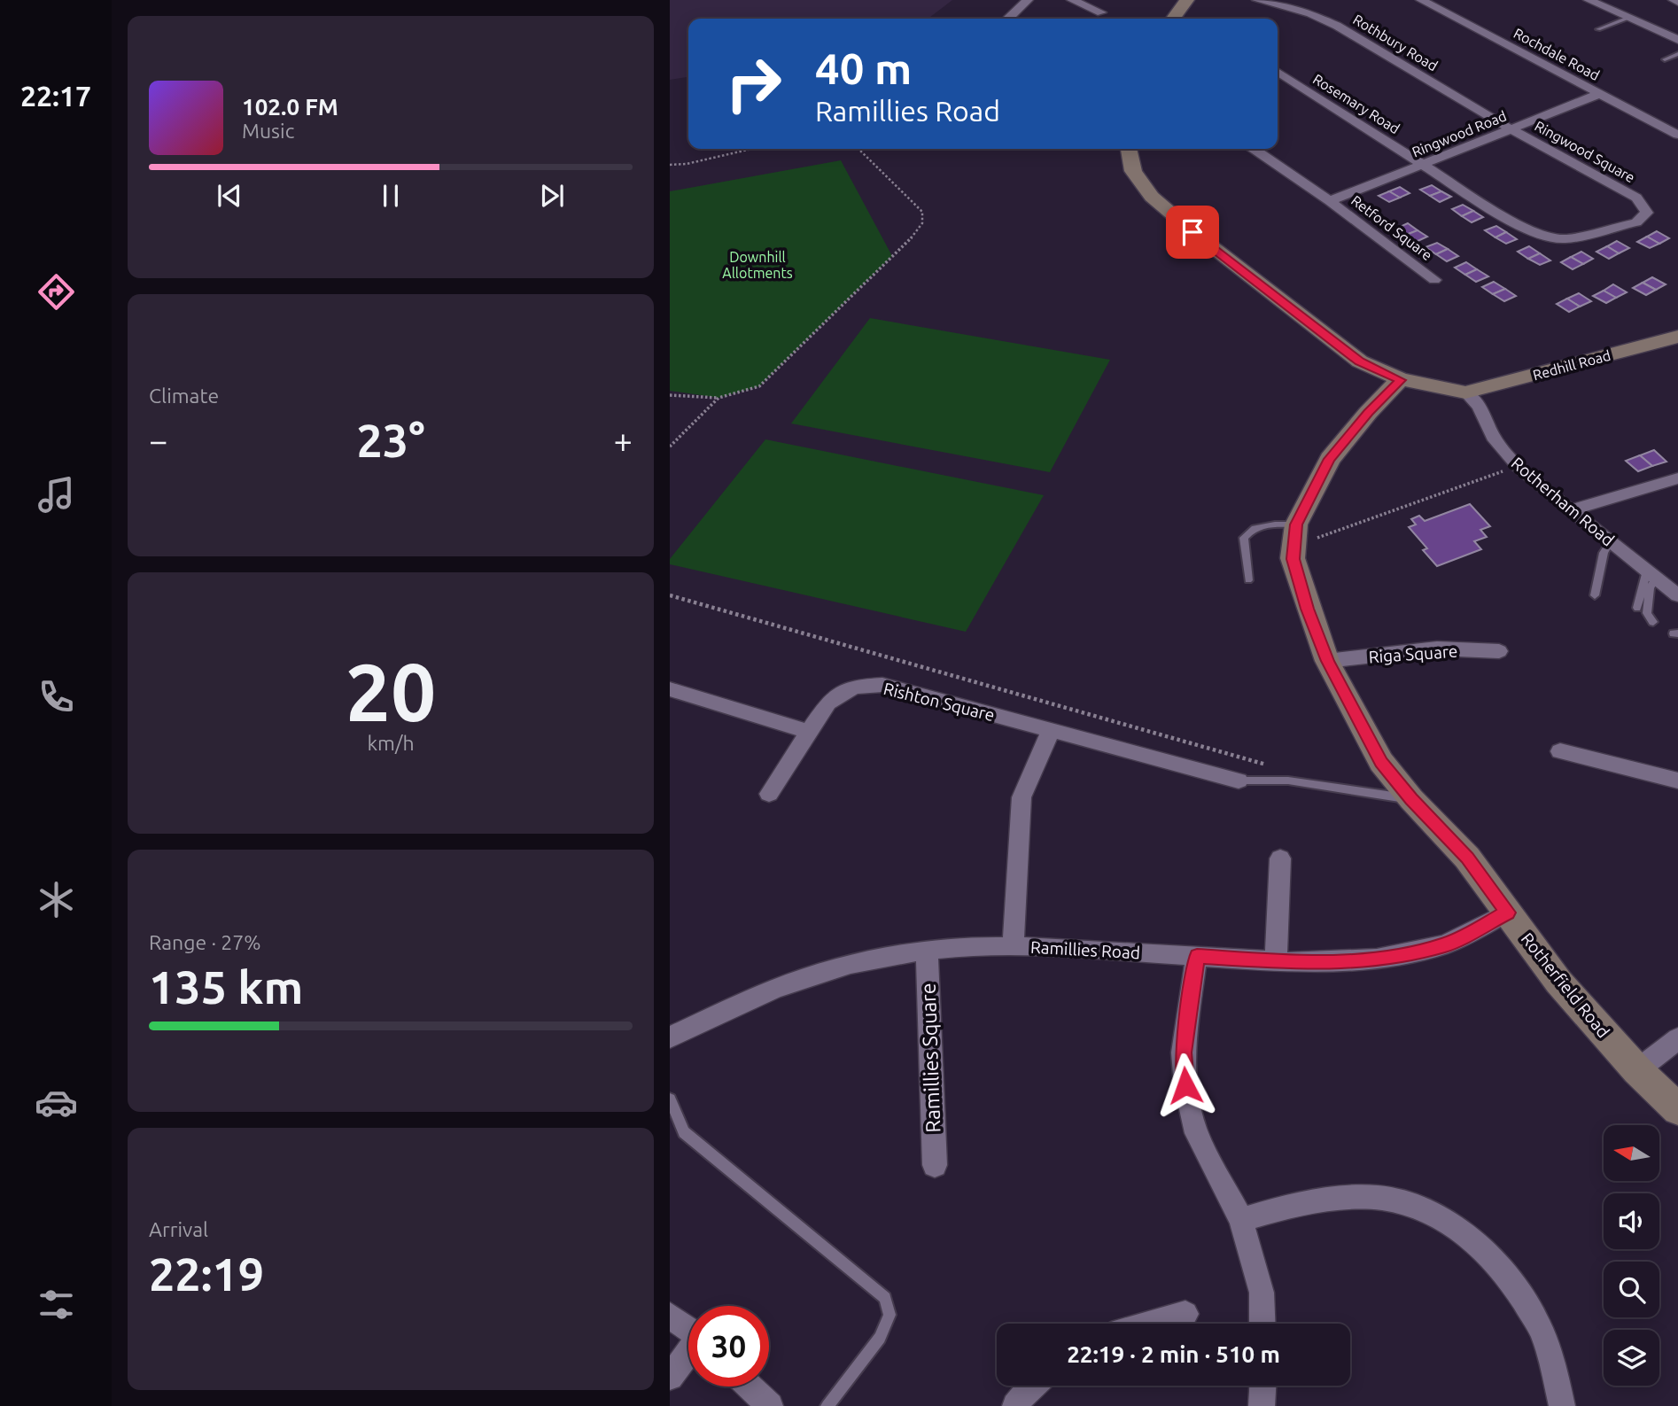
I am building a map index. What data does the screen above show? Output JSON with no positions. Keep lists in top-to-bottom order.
{
  "streets": {
    "street": [
      "Rothbury Road",
      "Rochdale Road",
      "Rosemary Road",
      "Ringwood Road",
      "Ringwood Square",
      "Retford Square",
      "Redhill Road",
      "Rotherham Road",
      "Riga Square",
      "Rishton Square",
      "Ramillies Road",
      "Rotherfield Road",
      "Ramillies Square"
    ]
  },
  "crossings": [
    ["Rothbury Road", "Ringwood Road"],
    ["Rothbury Road", "Ringwood Square"],
    ["Rochdale Road", "Ringwood Road"],
    ["Rosemary Road", "Ringwood Road"],
    ["Rosemary Road", "Ringwood Square"],
    ["Ringwood Road", "Ringwood Square"],
    ["Ringwood Road", "Retford Square"],
    ["Redhill Road", "Rotherham Road"],
    ["Riga Square", "Rotherfield Road"],
    ["Ramillies Road", "Rotherfield Road"],
    ["Ramillies Road", "Ramillies Square"]
  ],
  "parks": ["Downhill Allotments"],
  "north": "left",
  "page": {
    "tabs": "22:17",
    "turn": ["40 m", "Ramillies Road"],
    "song": ["102.0 FM", "Music"],
    "tile": [
      "Climate",
      ["20", "km/h"],
      ["Range · 27%", "135 km"],
      ["Arrival", "22:19"]
    ],
    "heat": ["−", "23°", "+"],
    "limit": "30",
    "trip": "22:19 · 2 min · 510 m"
  }
}
